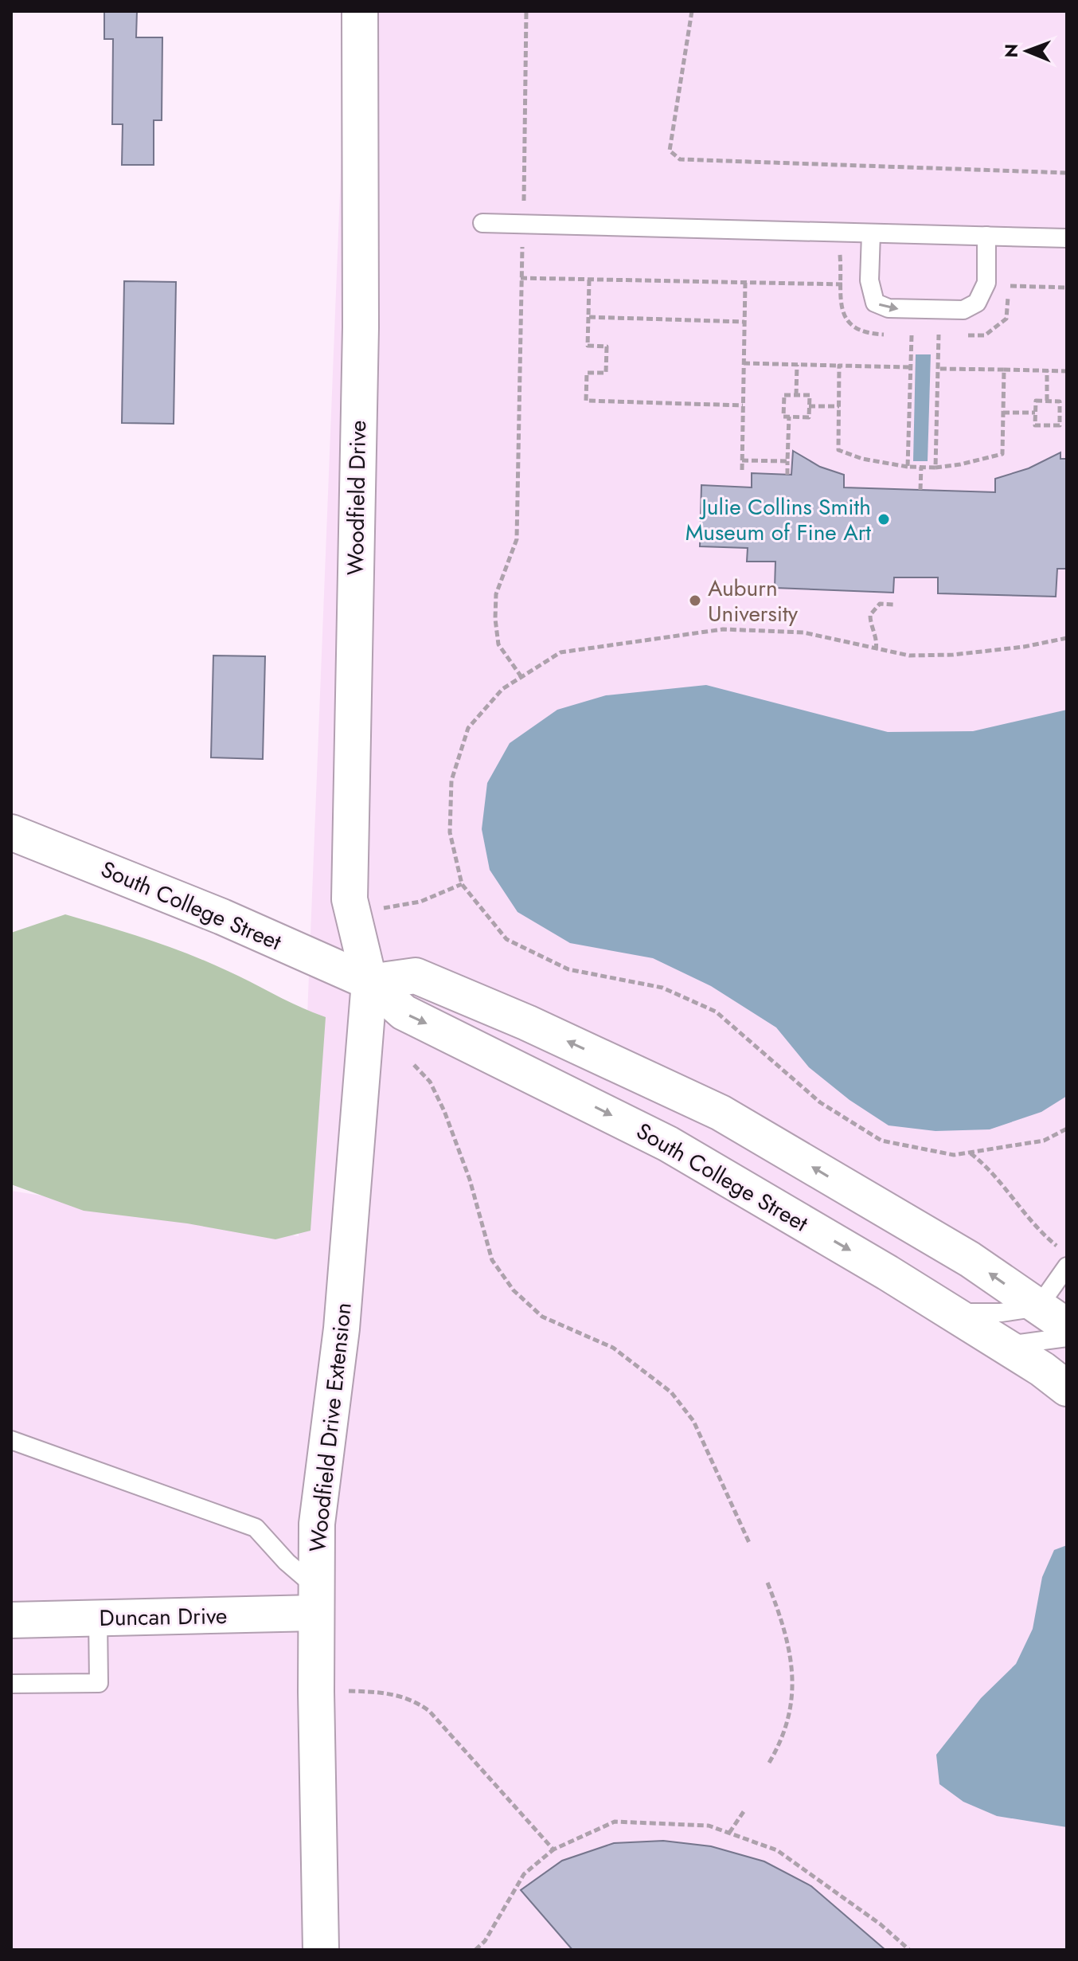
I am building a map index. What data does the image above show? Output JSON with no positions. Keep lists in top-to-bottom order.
{
  "streets": {
    "street": [
      "Woodfield Drive",
      "South College Street",
      "Woodfield Drive Extension",
      "Duncan Drive"
    ]
  },
  "crossings": [
    ["Woodfield Drive", "South College Street"],
    ["Woodfield Drive", "Woodfield Drive Extension"],
    ["South College Street", "Woodfield Drive Extension"],
    ["Woodfield Drive Extension", "Duncan Drive"]
  ],
  "places": ["Julie Collins Smith Museum of Fine Art", "Auburn University"],
  "north": "left"
}
